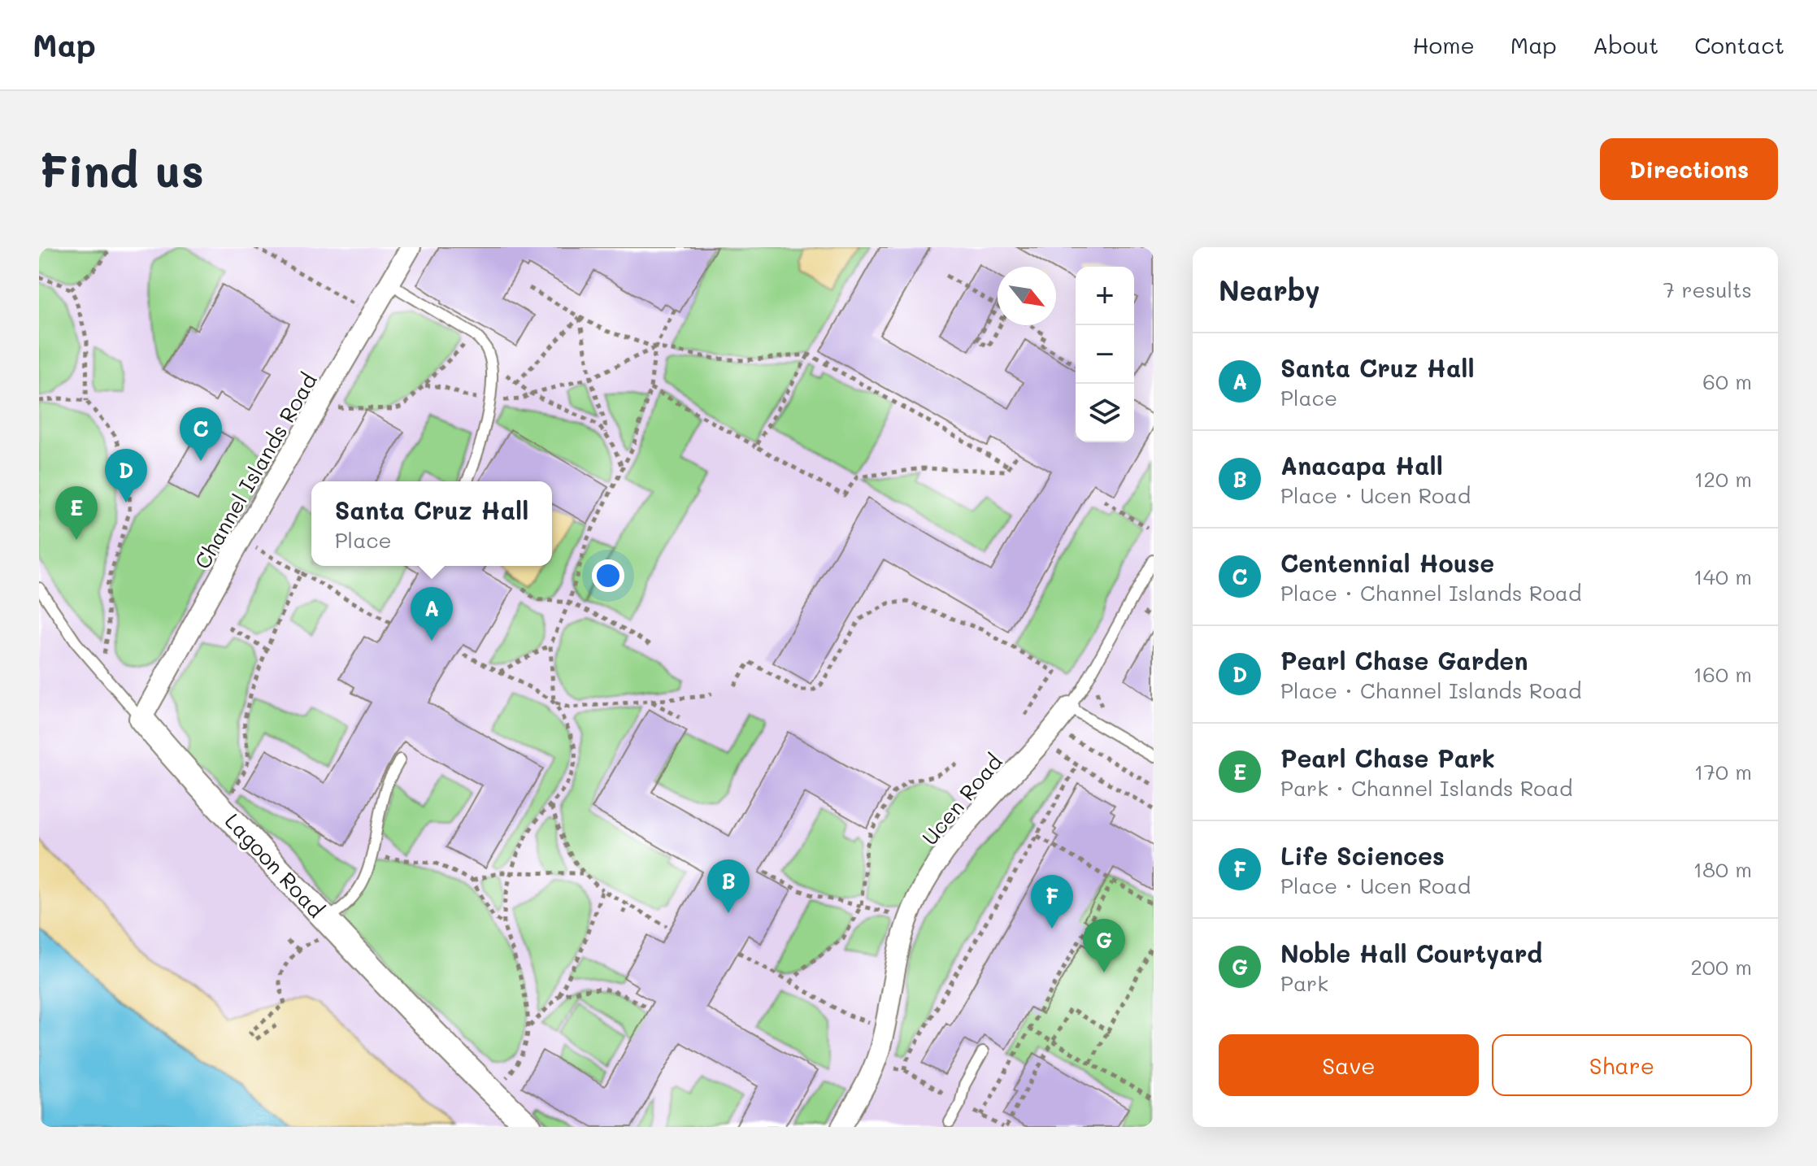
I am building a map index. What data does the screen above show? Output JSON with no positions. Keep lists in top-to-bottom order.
{
  "streets": {
    "street": ["Channel Islands Road", "Ucen Road", "Lagoon Road"]
  },
  "crossings": [
    ["Channel Islands Road", "Lagoon Road"]
  ],
  "north": "bottom right",
  "page": {
    "header": "Map",
    "nav": [
      "Home",
      "Map",
      "About",
      "Contact"
    ],
    "buttons": [
      "Directions",
      ["Save", "Share"]
    ],
    "title": "Find us",
    "heading": ["Nearby", "7 results"],
    "map_buttons": ["+", "−"],
    "list": [
      {
        "mark": "A",
        "name": "Santa Cruz Hall",
        "note": "Place",
        "value": "60 m"
      },
      {
        "mark": "B",
        "name": "Anacapa Hall",
        "note": "Place · Ucen Road",
        "value": "120 m"
      },
      {
        "mark": "C",
        "name": "Centennial House",
        "note": "Place · Channel Islands Road",
        "value": "140 m"
      },
      {
        "mark": "D",
        "name": "Pearl Chase Garden",
        "note": "Place · Channel Islands Road",
        "value": "160 m"
      },
      {
        "mark": "E",
        "name": "Pearl Chase Park",
        "note": "Park · Channel Islands Road",
        "value": "170 m"
      },
      {
        "mark": "F",
        "name": "Life Sciences",
        "note": "Place · Ucen Road",
        "value": "180 m"
      },
      {
        "mark": "G",
        "name": "Noble Hall Courtyard",
        "note": "Park",
        "value": "200 m"
      }
    ],
    "pins": [
      "C",
      "D",
      "E",
      "A",
      "B",
      "F",
      "G"
    ],
    "popup": ["Santa Cruz Hall", "Place"]
  }
}
